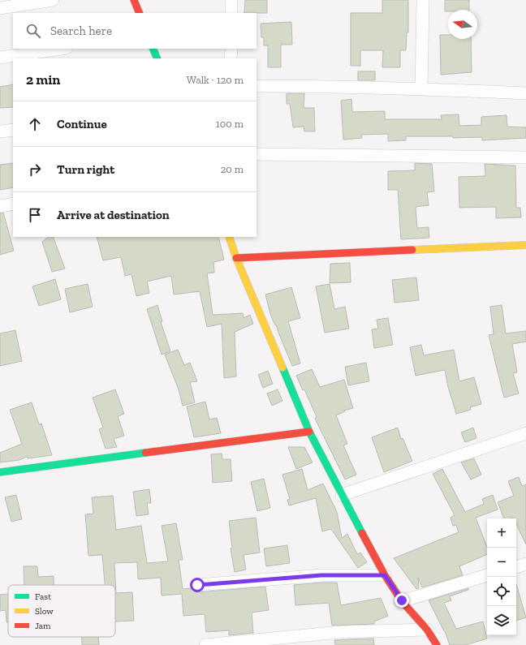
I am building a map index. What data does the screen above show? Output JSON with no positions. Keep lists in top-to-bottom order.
{
  "legend": ["Fast", "Slow", "Jam"],
  "north": "left",
  "page": {
    "search": "Search here",
    "heading": ["2 min", "Walk · 120 m"],
    "list": [
      ["Continue", "100 m"],
      ["Turn right", "20 m"],
      "Arrive at destination"
    ],
    "map_buttons": ["+", "−"]
  }
}
